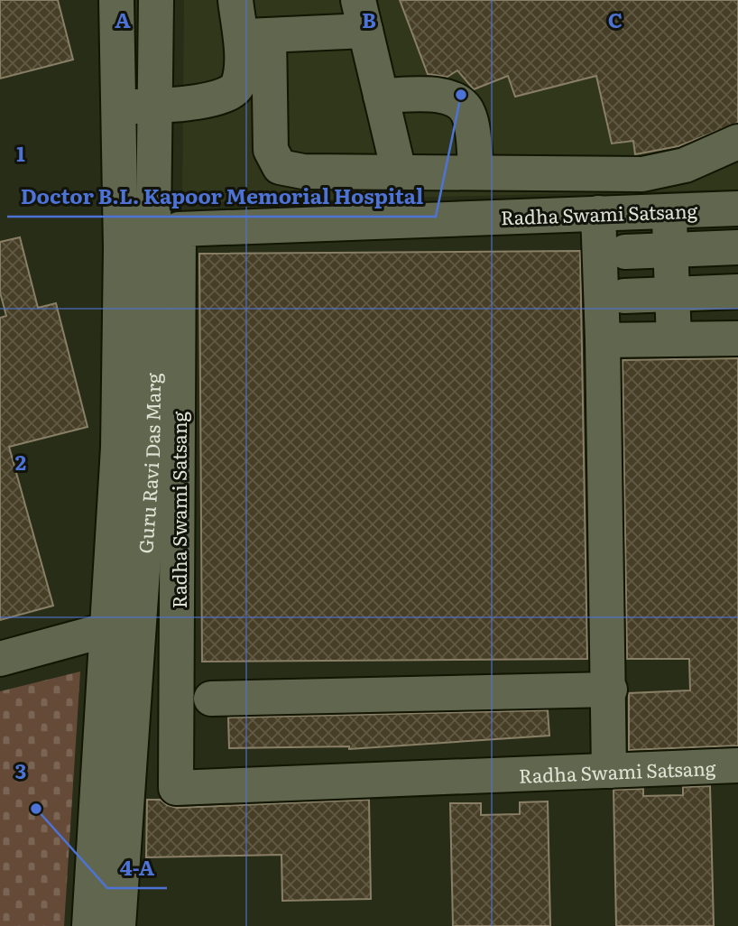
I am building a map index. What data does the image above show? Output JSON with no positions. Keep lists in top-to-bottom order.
{
  "streets": {
    "street": ["Radha Swami Satsang", "Guru Ravi Das Marg"]
  },
  "crossings": [
    ["Radha Swami Satsang", "Guru Ravi Das Marg"]
  ],
  "places": ["Doctor B.L. Kapoor Memorial Hospital", "4-A"],
  "grid": {
    "columns": ["A", "B", "C"],
    "rows": ["1", "2", "3"]
  }
}
